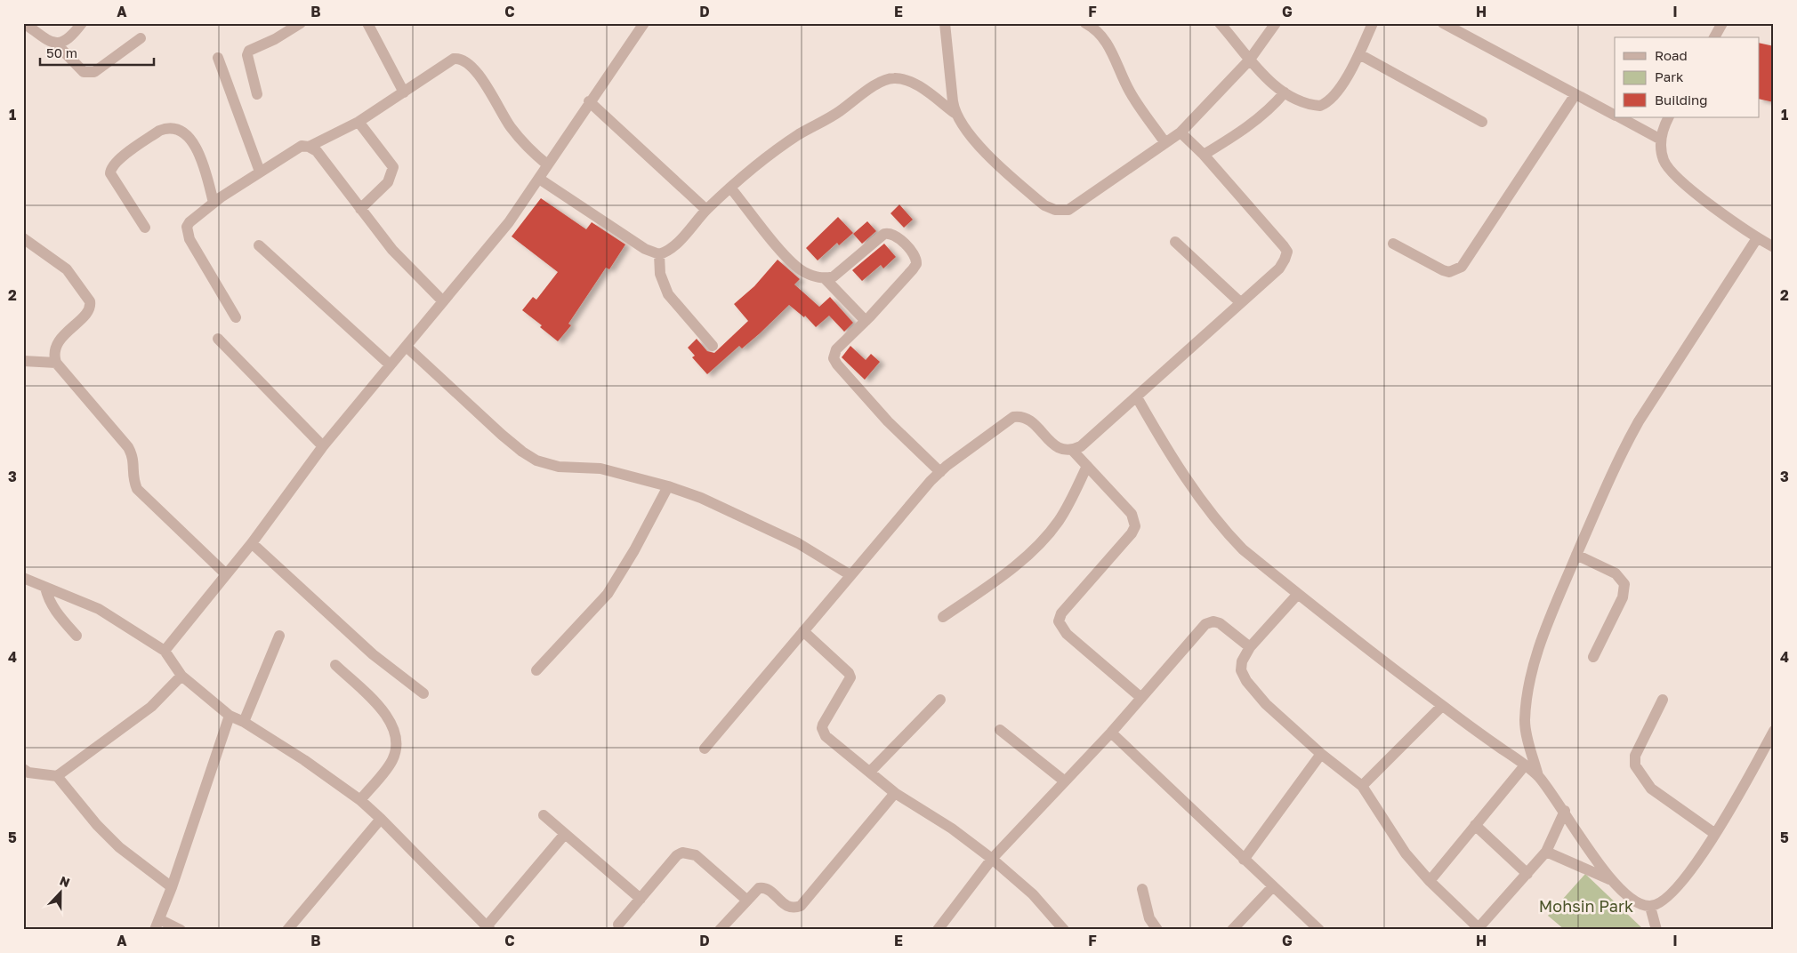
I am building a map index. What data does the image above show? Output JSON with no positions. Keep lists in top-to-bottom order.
{
  "parks": ["Mohsin Park"],
  "legend": ["Road", "Park", "Building"],
  "scale_bar": "50 m",
  "north": "top",
  "grid": {
    "columns": [
      "A",
      "B",
      "C",
      "D",
      "E",
      "F",
      "G",
      "H",
      "I"
    ],
    "rows": [
      "1",
      "2",
      "3",
      "4",
      "5"
    ]
  }
}
